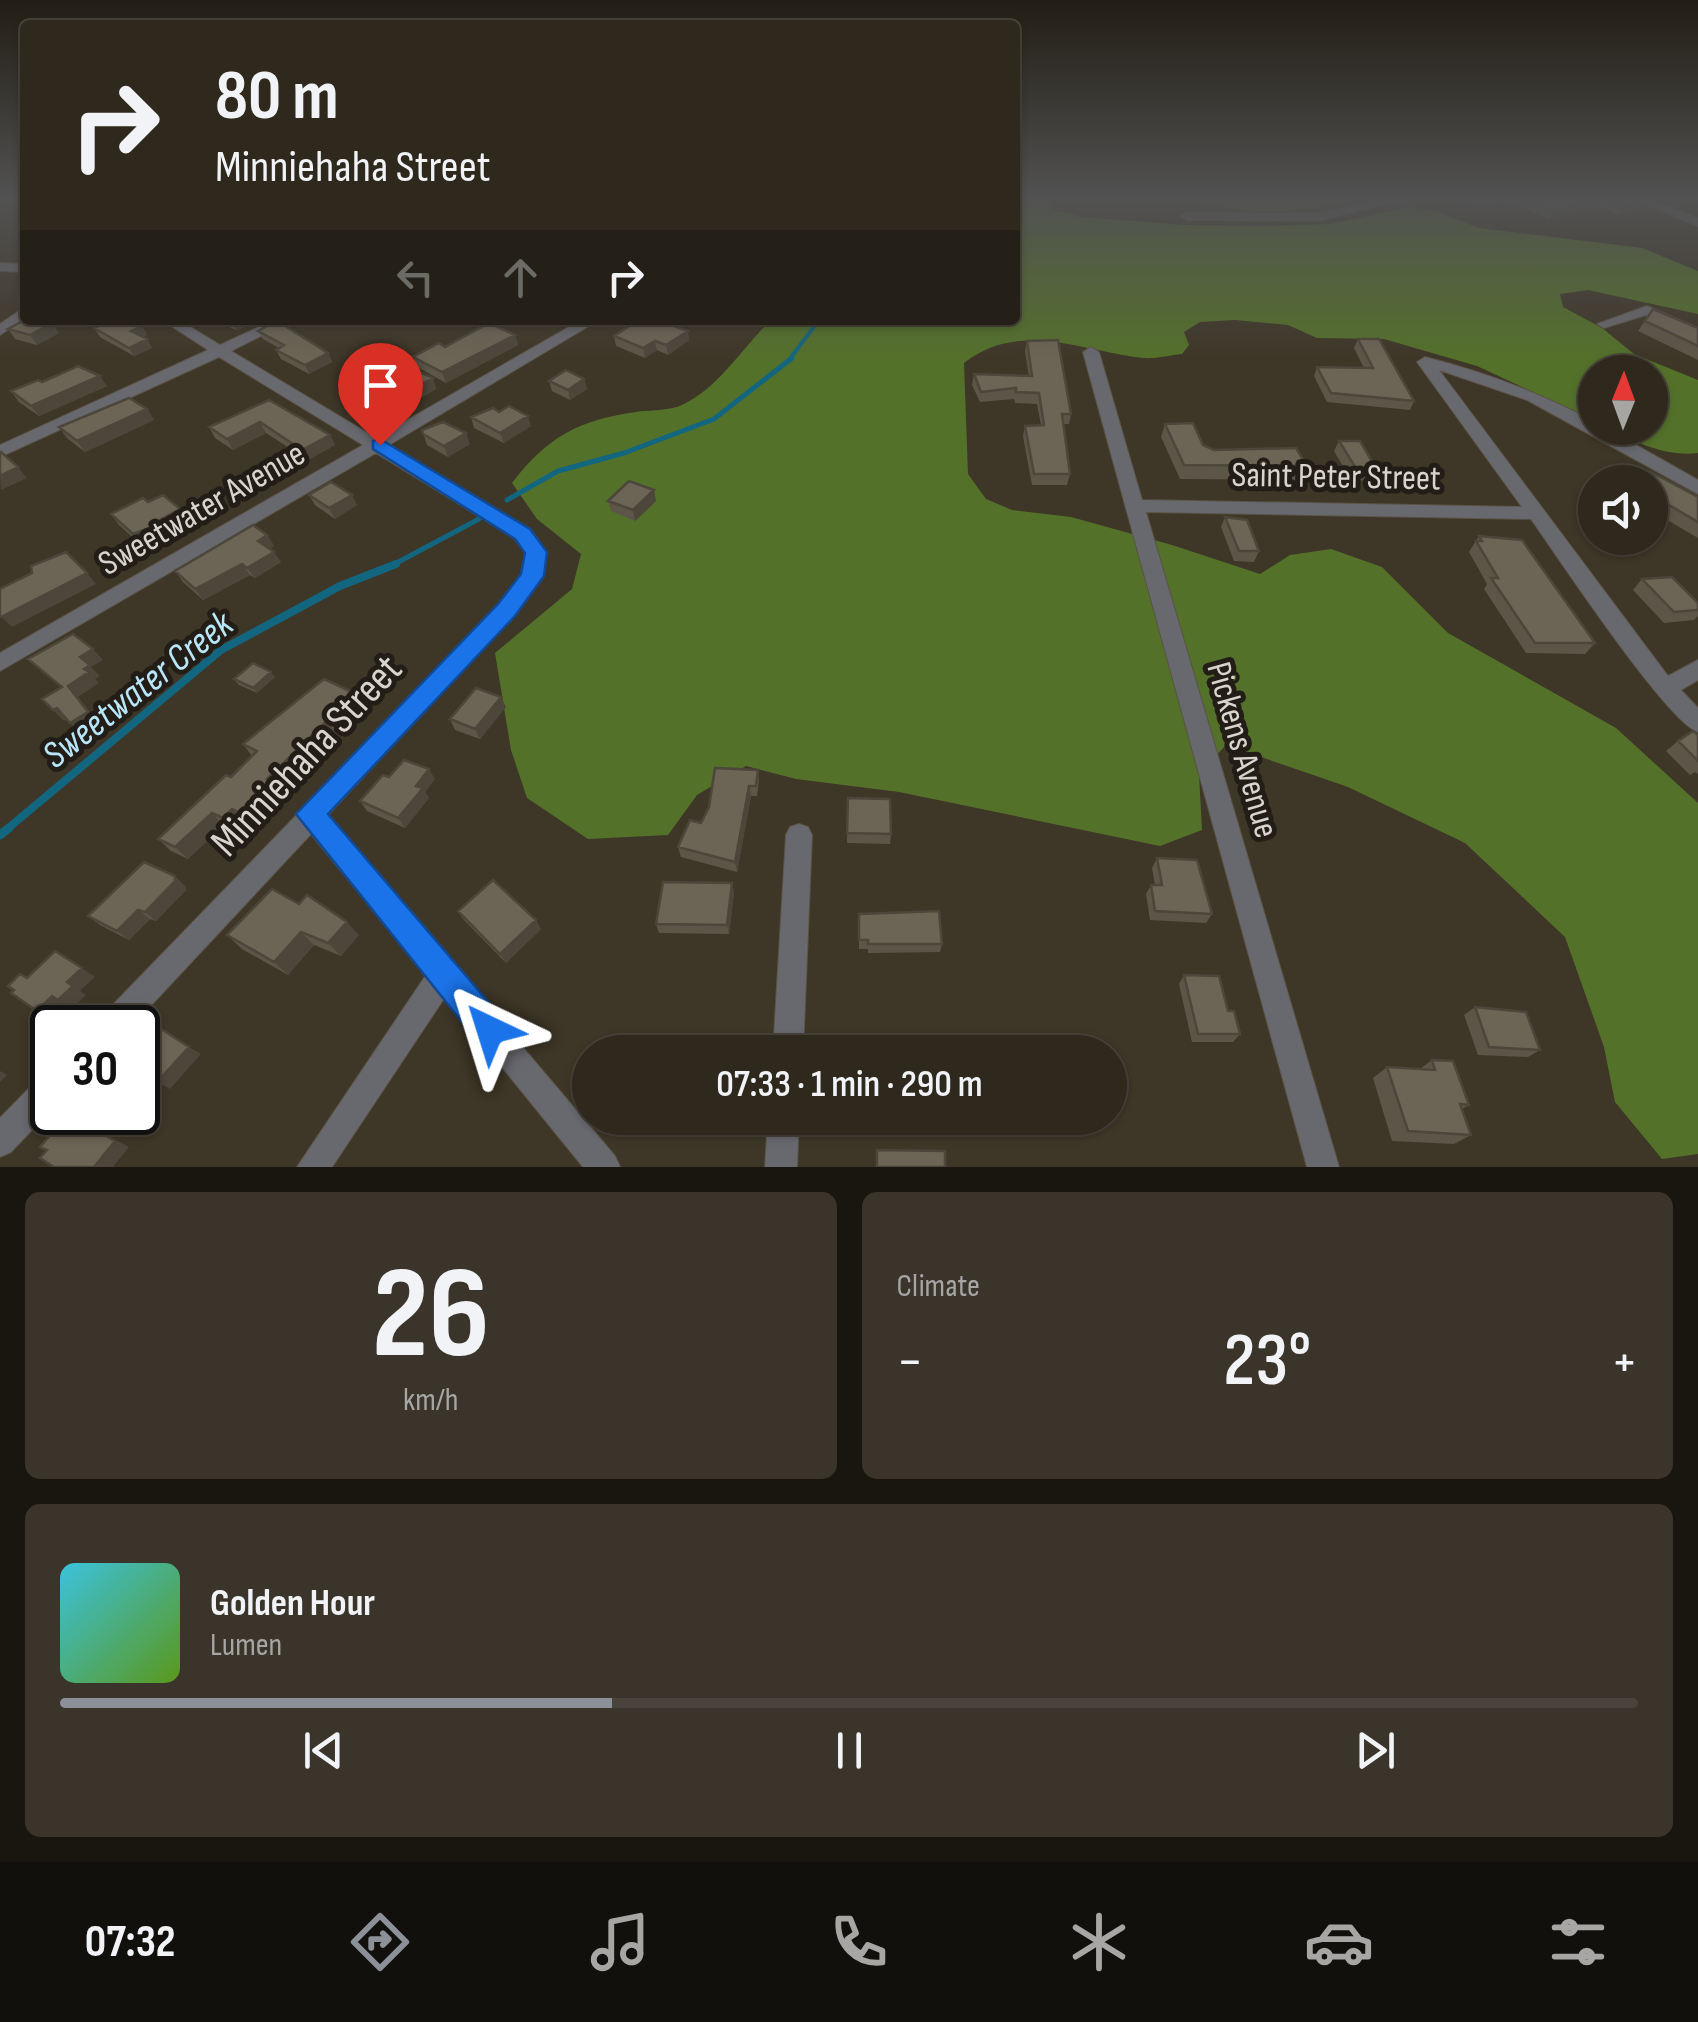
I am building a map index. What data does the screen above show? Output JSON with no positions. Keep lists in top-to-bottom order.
{
  "streets": {
    "street": [
      "Saint Peter Street",
      "Sweetwater Avenue",
      "Pickens Avenue",
      "Minniehaha Street"
    ]
  },
  "crossings": [
    ["Saint Peter Street", "Pickens Avenue"],
    ["Sweetwater Avenue", "Minniehaha Street"]
  ],
  "water": ["Sweetwater Creek"],
  "north": "top",
  "page": {
    "turn": ["80 m", "Minniehaha Street"],
    "limit": "30",
    "trip": "07:33 · 1 min · 290 m",
    "tile": [
      ["26", "km/h"],
      "Climate"
    ],
    "heat": ["−", "23°", "+"],
    "song": ["Golden Hour", "Lumen"],
    "tabs": "07:32"
  }
}
